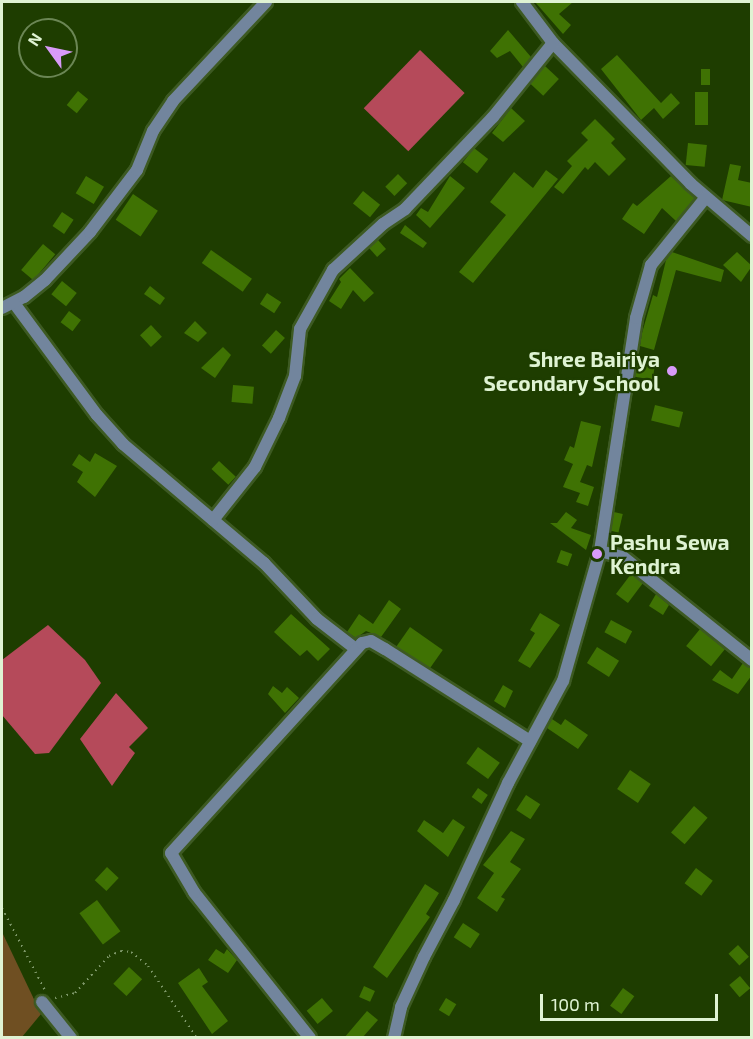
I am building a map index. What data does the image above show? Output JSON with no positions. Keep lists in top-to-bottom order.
{
  "places": ["Shree Bairiya Secondary School", "Pashu Sewa Kendra"],
  "scale_bar": "100 m",
  "north": "top left"
}
